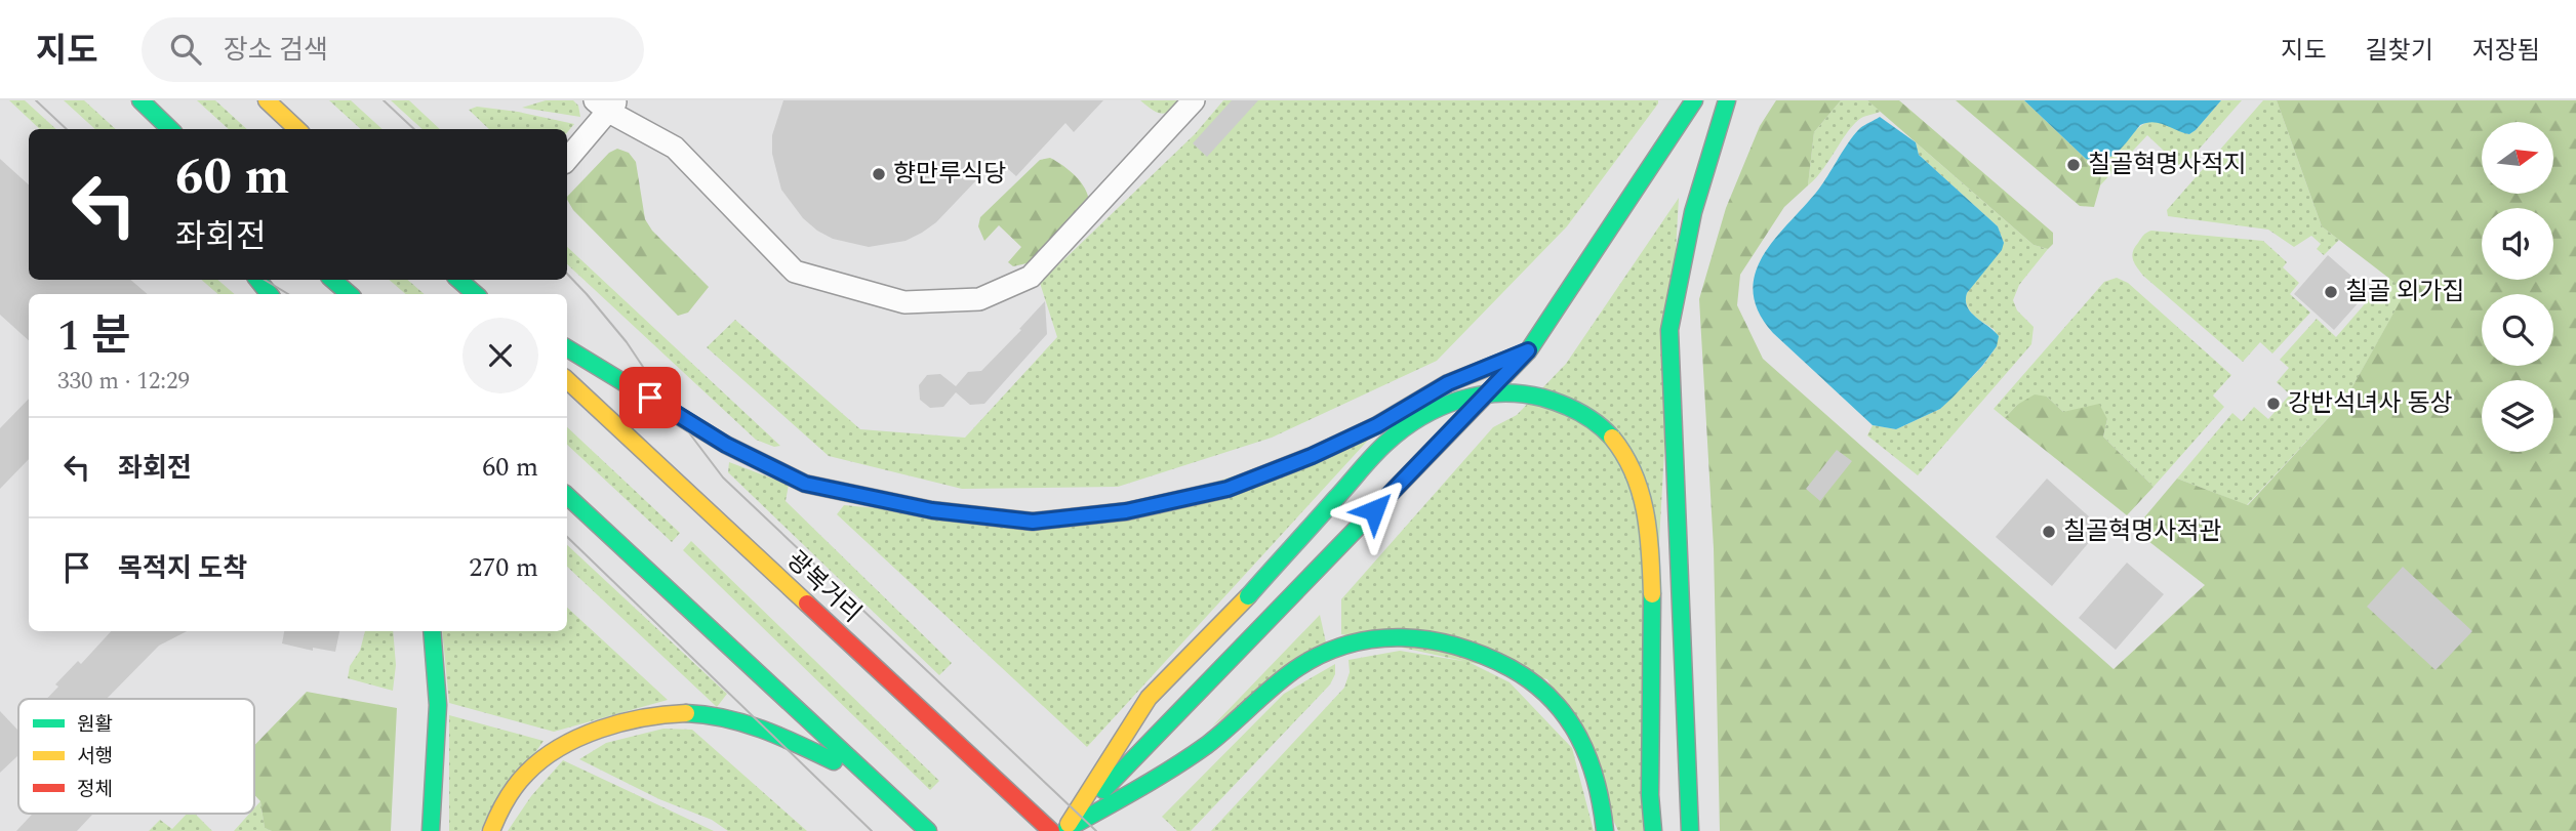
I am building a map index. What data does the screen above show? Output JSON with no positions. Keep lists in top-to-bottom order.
{
  "streets": {
    "main road": ["광복거리"]
  },
  "places": [
    "칠골혁명사적지",
    "향만루식당",
    "칠골 외가집",
    "강반석녀사 동상",
    "칠골혁명사적관"
  ],
  "legend": ["원활", "서행", "정체"],
  "north": "right",
  "page": {
    "header": "지도",
    "search": "장소 검색",
    "nav": ["지도", "길찾기", "저장됨"],
    "turn": ["60 m", "좌회전"],
    "heading": ["1 분", "330 m · 12:29"],
    "list": [
      {
        "name": "좌회전",
        "value": "60 m"
      },
      {
        "name": "목적지 도착",
        "value": "270 m"
      }
    ]
  }
}
